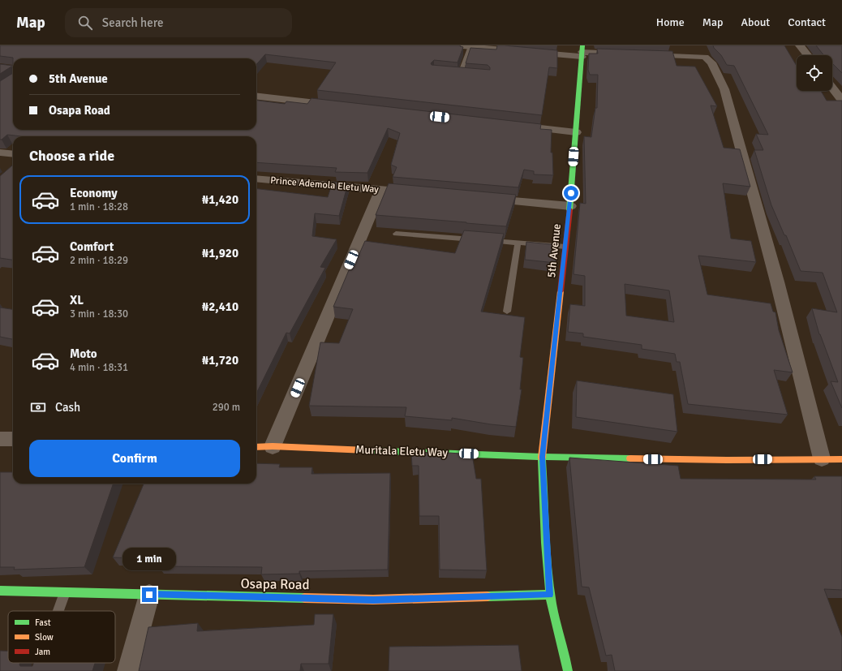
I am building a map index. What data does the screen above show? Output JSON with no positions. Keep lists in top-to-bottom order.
{
  "streets": {
    "street": [
      "Prince Ademola Eletu Way",
      "5th Avenue",
      "Muritala Eletu Way",
      "Osapa Road"
    ]
  },
  "crossings": [
    ["5th Avenue", "Muritala Eletu Way"],
    ["5th Avenue", "Osapa Road"]
  ],
  "legend": ["Fast", "Slow", "Jam"],
  "page": {
    "header": "Map",
    "search": "Search here",
    "nav": [
      "Home",
      "Map",
      "About",
      "Contact"
    ],
    "banner": ["5th Avenue", "Osapa Road"],
    "heading": "Choose a ride",
    "list": [
      {
        "name": "Economy",
        "note": "1 min · 18:28",
        "value": "₦1,420"
      },
      {
        "name": "Comfort",
        "note": "2 min · 18:29",
        "value": "₦1,920"
      },
      {
        "name": "XL",
        "note": "3 min · 18:30",
        "value": "₦2,410"
      },
      {
        "name": "Moto",
        "note": "4 min · 18:31",
        "value": "₦1,720"
      }
    ],
    "pay": ["Cash", "290 m"],
    "buttons": "Confirm",
    "bubble": "1 min"
  }
}
